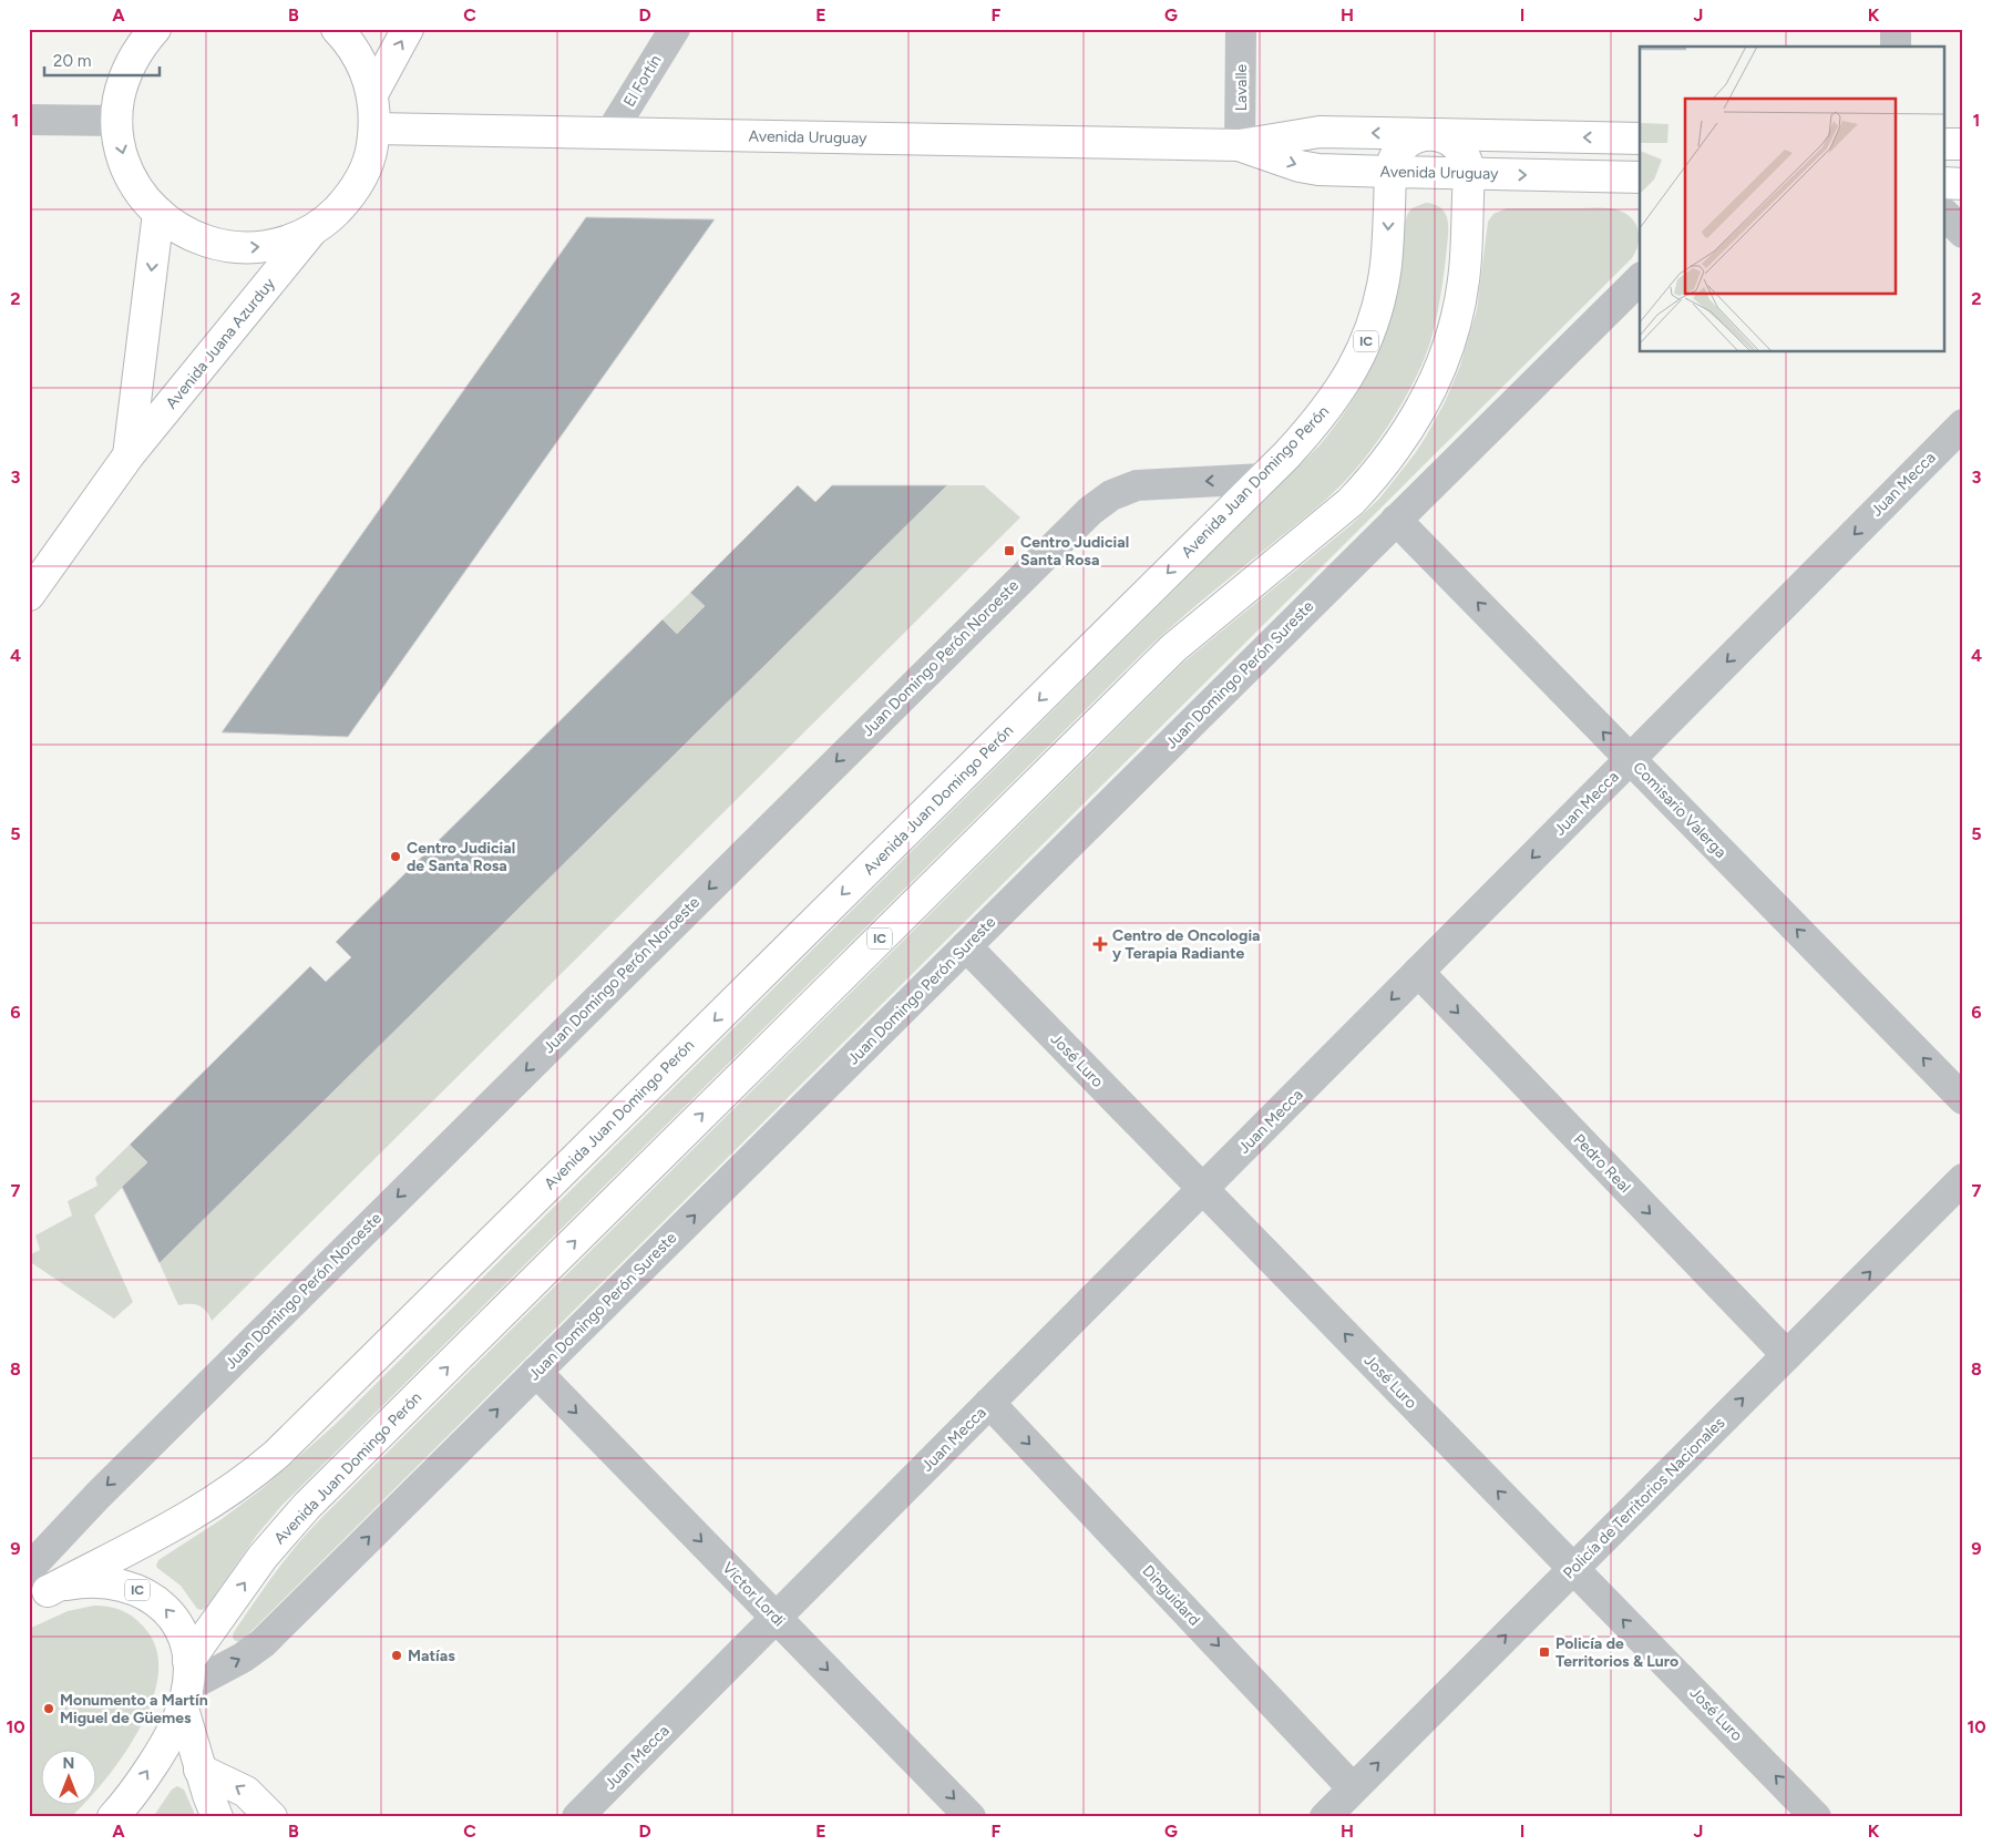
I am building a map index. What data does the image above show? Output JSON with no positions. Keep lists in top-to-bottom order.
{
  "streets": {
    "main road": [
      "Avenida Uruguay",
      "IC",
      "Avenida Juana Azurduy",
      "Avenida Juan Domingo Perón"
    ],
    "street": [
      "El Fortín",
      "Lavalle",
      "Juan Mecca",
      "Juan Domingo Perón Noroeste",
      "Juan Domingo Perón Sureste",
      "Comisario Valerga",
      "José Luro",
      "Pedro Real",
      "Policía de Territorios Nacionales",
      "Víctor Lordi",
      "Dinguidard"
    ]
  },
  "crossings": [
    ["El Fortín", "Avenida Uruguay"],
    ["Lavalle", "Avenida Uruguay"],
    ["Avenida Uruguay", "Avenida Juana Azurduy"],
    ["Avenida Uruguay", "Avenida Juan Domingo Perón"],
    ["IC", "Avenida Juan Domingo Perón"],
    ["IC", "Juan Domingo Perón Noroeste"],
    ["IC", "Juan Domingo Perón Sureste"],
    ["Avenida Juan Domingo Perón", "Juan Domingo Perón Noroeste"],
    ["Avenida Juan Domingo Perón", "Juan Domingo Perón Sureste"],
    ["Juan Mecca", "Comisario Valerga"],
    ["Juan Mecca", "José Luro"],
    ["Juan Mecca", "Pedro Real"],
    ["Juan Mecca", "Víctor Lordi"],
    ["Juan Mecca", "Dinguidard"],
    ["Juan Domingo Perón Sureste", "Comisario Valerga"],
    ["Juan Domingo Perón Sureste", "José Luro"],
    ["Juan Domingo Perón Sureste", "Víctor Lordi"],
    ["José Luro", "Policía de Territorios Nacionales"],
    ["Pedro Real", "Policía de Territorios Nacionales"],
    ["Policía de Territorios Nacionales", "Dinguidard"]
  ],
  "one_way": [
    "Juan Mecca",
    "Juan Domingo Perón Noroeste",
    "Juan Domingo Perón Sureste",
    "Comisario Valerga",
    "José Luro",
    "Pedro Real",
    "Policía de Territorios Nacionales",
    "Víctor Lordi",
    "Dinguidard"
  ],
  "places": {
    "transit": ["Centro Judicial Santa Rosa", "Policía de Territorios & Luro"],
    "other": ["Centro Judicial de Santa Rosa", "Matías", "Monumento a Martín Miguel de Güemes"],
    "health": ["Centro de Oncologia y Terapia Radiante"]
  },
  "scale_bar": "20 m",
  "north": "top",
  "grid": {
    "columns": [
      "A",
      "B",
      "C",
      "D",
      "E",
      "F",
      "G",
      "H",
      "I",
      "J",
      "K"
    ],
    "rows": [
      "1",
      "2",
      "3",
      "4",
      "5",
      "6",
      "7",
      "8",
      "9",
      "10"
    ]
  }
}
